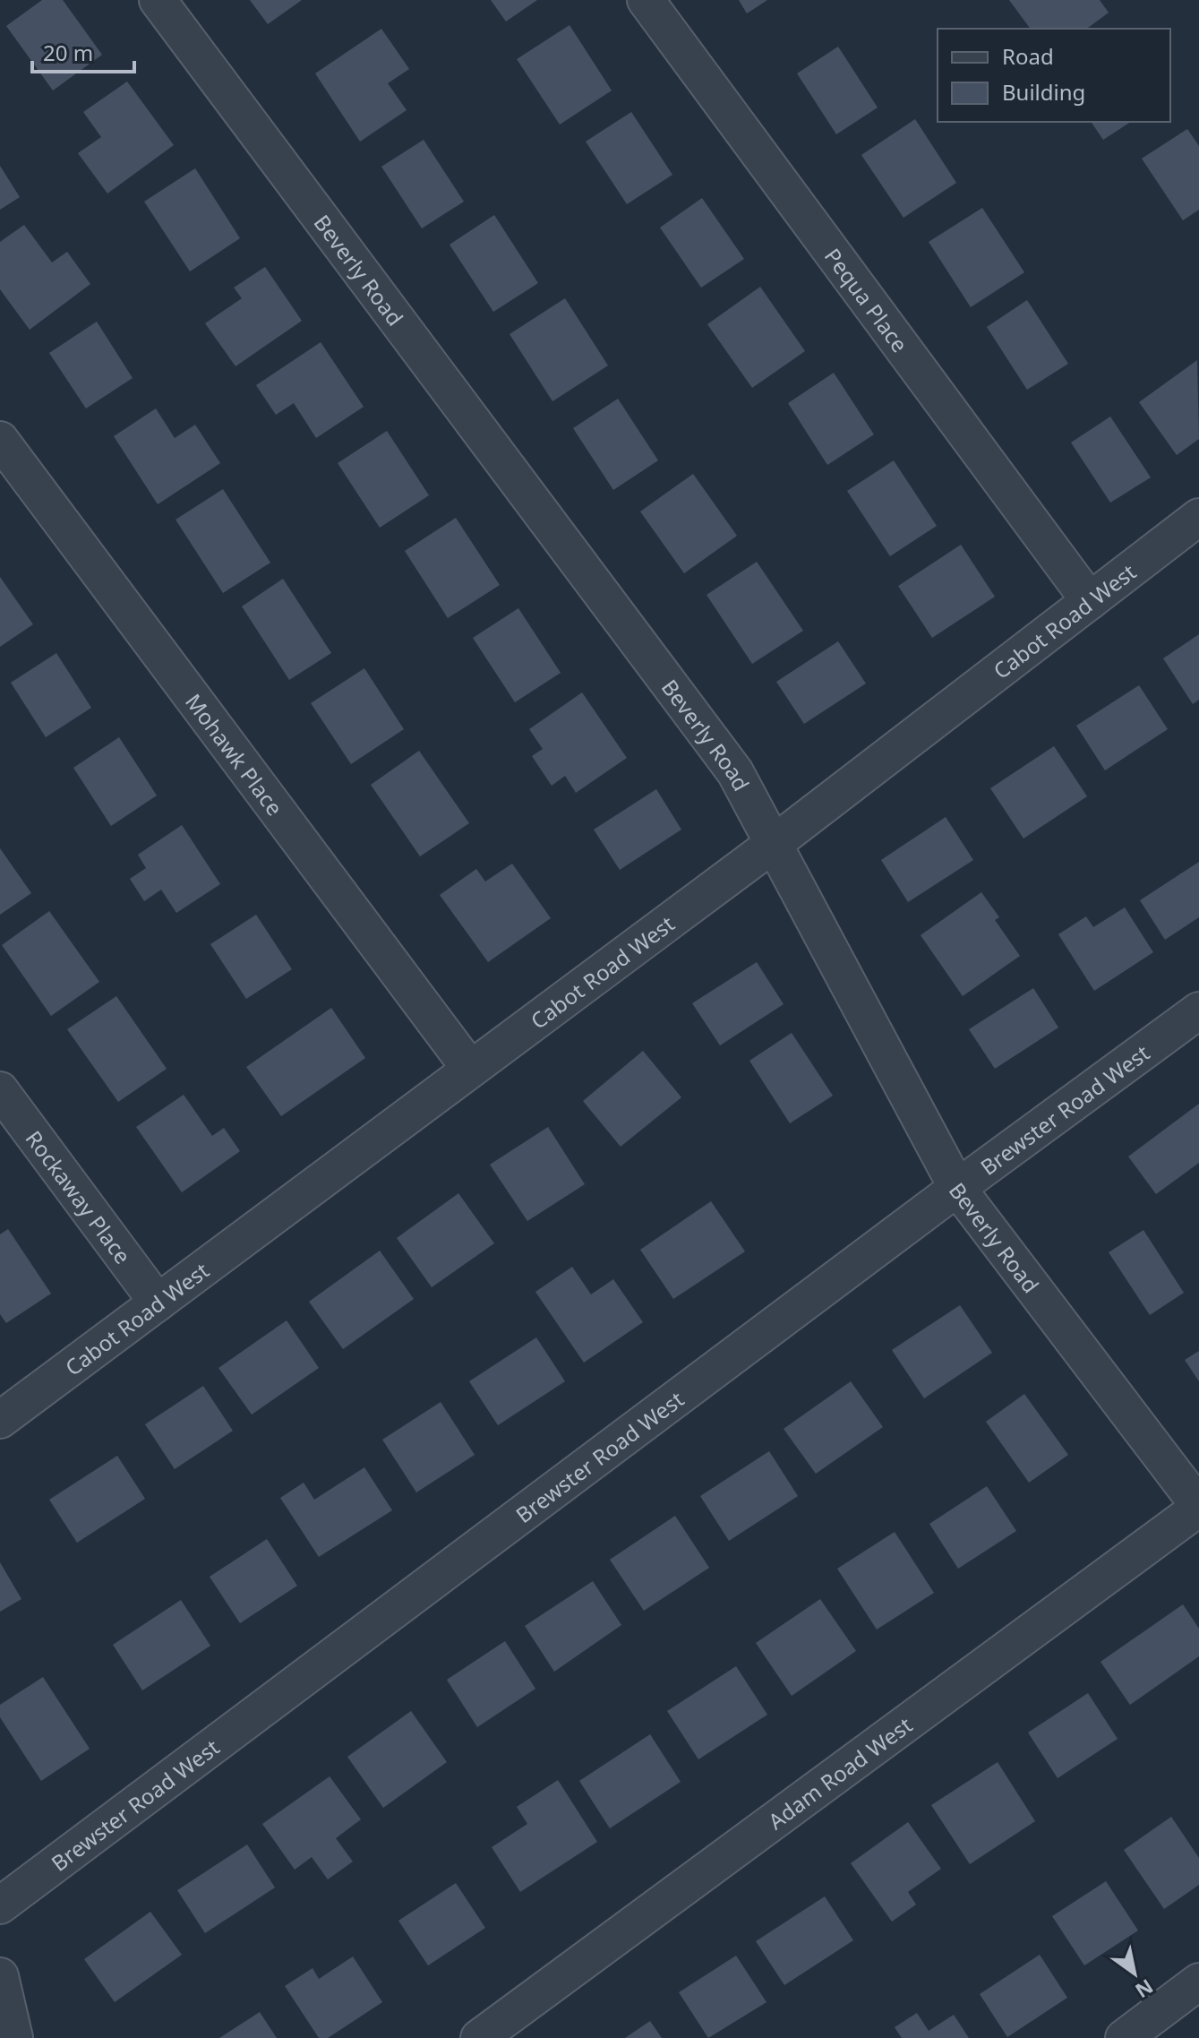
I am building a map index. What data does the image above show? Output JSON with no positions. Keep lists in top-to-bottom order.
{
  "streets": {
    "street": [
      "Beverly Road",
      "Pequa Place",
      "Cabot Road West",
      "Mohawk Place",
      "Brewster Road West",
      "Rockaway Place",
      "Adam Road West"
    ]
  },
  "crossings": [
    ["Beverly Road", "Cabot Road West"],
    ["Beverly Road", "Brewster Road West"],
    ["Beverly Road", "Adam Road West"],
    ["Pequa Place", "Cabot Road West"],
    ["Cabot Road West", "Mohawk Place"],
    ["Cabot Road West", "Rockaway Place"]
  ],
  "legend": ["Road", "Building"],
  "scale_bar": "20 m",
  "north": "bottom right"
}
